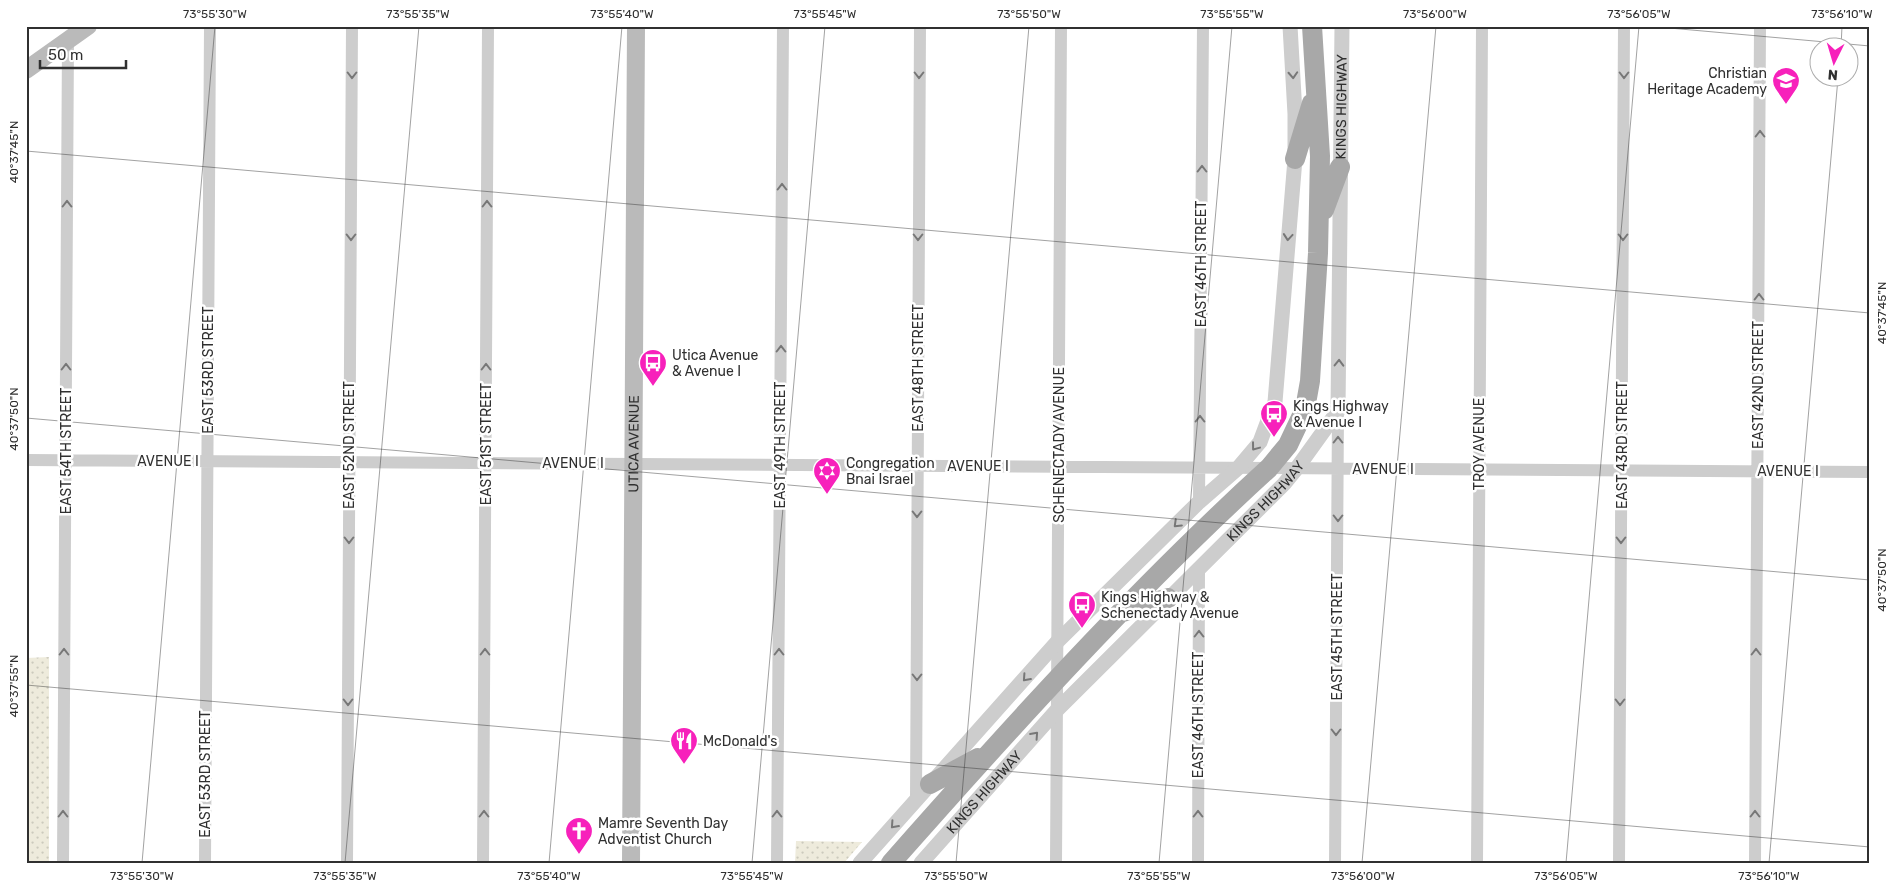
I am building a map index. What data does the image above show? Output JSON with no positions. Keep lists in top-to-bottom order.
{
  "streets": {
    "main road": ["KINGS HIGHWAY", "UTICA AVENUE"],
    "street": [
      "EAST 46TH STREET",
      "EAST 48TH STREET",
      "EAST 53RD STREET",
      "EAST 42ND STREET",
      "EAST 51ST STREET",
      "TROY AVENUE",
      "EAST 52ND STREET",
      "EAST 49TH STREET",
      "SCHENECTADY AVENUE",
      "EAST 43RD STREET",
      "EAST 54TH STREET",
      "AVENUE I",
      "EAST 45TH STREET"
    ]
  },
  "crossings": [
    ["KINGS HIGHWAY", "EAST 46TH STREET"],
    ["KINGS HIGHWAY", "SCHENECTADY AVENUE"],
    ["KINGS HIGHWAY", "AVENUE I"],
    ["KINGS HIGHWAY", "EAST 45TH STREET"],
    ["EAST 46TH STREET", "AVENUE I"],
    ["EAST 48TH STREET", "AVENUE I"],
    ["EAST 53RD STREET", "AVENUE I"],
    ["EAST 42ND STREET", "AVENUE I"],
    ["EAST 51ST STREET", "AVENUE I"],
    ["UTICA AVENUE", "AVENUE I"],
    ["TROY AVENUE", "AVENUE I"],
    ["EAST 52ND STREET", "AVENUE I"],
    ["EAST 49TH STREET", "AVENUE I"],
    ["SCHENECTADY AVENUE", "AVENUE I"],
    ["EAST 43RD STREET", "AVENUE I"],
    ["EAST 54TH STREET", "AVENUE I"],
    ["AVENUE I", "EAST 45TH STREET"]
  ],
  "one_way": [
    "EAST 48TH STREET",
    "EAST 42ND STREET",
    "EAST 51ST STREET",
    "EAST 52ND STREET",
    "EAST 49TH STREET",
    "EAST 43RD STREET",
    "EAST 54TH STREET"
  ],
  "places": {
    "school or university": ["Christian Heritage Academy"],
    "bus stop": ["Utica Avenue & Avenue I", "Kings Highway & Avenue I", "Kings Highway & Schenectady Avenue"],
    "synagogue": ["Congregation Bnai Israel"],
    "restaurant": ["McDonald's"],
    "church": ["Mamre Seventh Day Adventist Church"]
  },
  "scale_bar": "50 m",
  "north": "bottom",
  "coordinates": [
    "73°55'30\"W",
    "73°55'35\"W",
    "73°55'40\"W",
    "73°55'45\"W",
    "73°55'50\"W",
    "73°55'55\"W",
    "73°56'00\"W",
    "73°56'05\"W",
    "73°56'10\"W",
    "40°37'45\"N",
    "40°37'50\"N",
    "40°37'55\"N"
  ]
}
